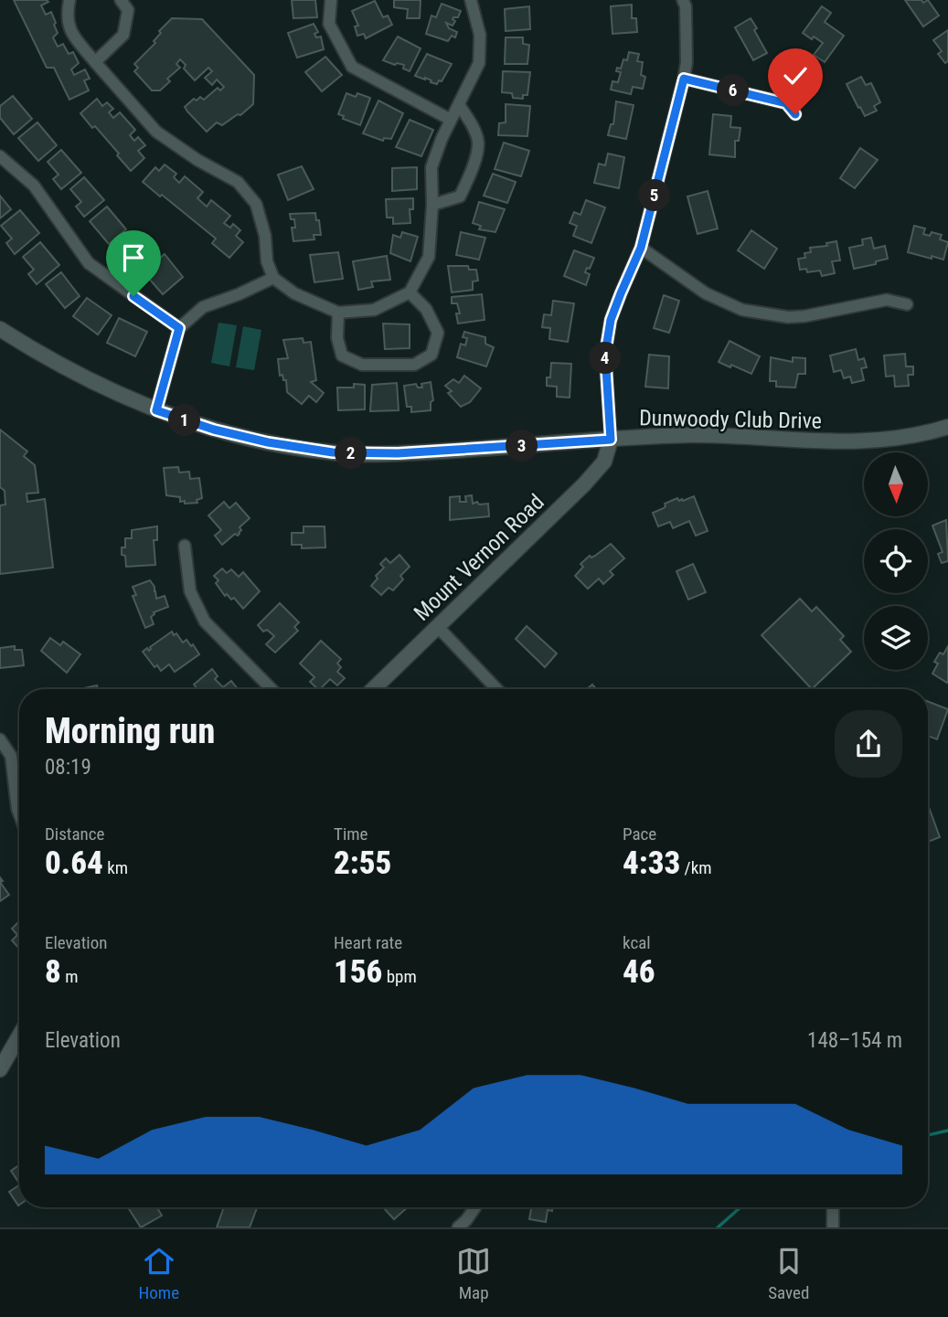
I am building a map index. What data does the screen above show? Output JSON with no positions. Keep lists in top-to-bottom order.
{
  "streets": {
    "main road": ["Dunwoody Club Drive", "Mount Vernon Road"]
  },
  "crossings": [
    ["Dunwoody Club Drive", "Mount Vernon Road"]
  ],
  "north": "bottom",
  "page": {
    "pins": [
      "6",
      "5",
      "4",
      "1",
      "3",
      "2"
    ],
    "heading": ["Morning run", "08:19"],
    "stats": [
      ["Distance", "0.64 km"],
      ["Time", "2:55"],
      ["Pace", "4:33 /km"],
      ["Elevation", "8 m"],
      ["Heart rate", "156 bpm"],
      ["kcal", "46"]
    ],
    "chart": ["Elevation", "148–154 m"],
    "tabs": ["Home", "Map", "Saved"]
  }
}
